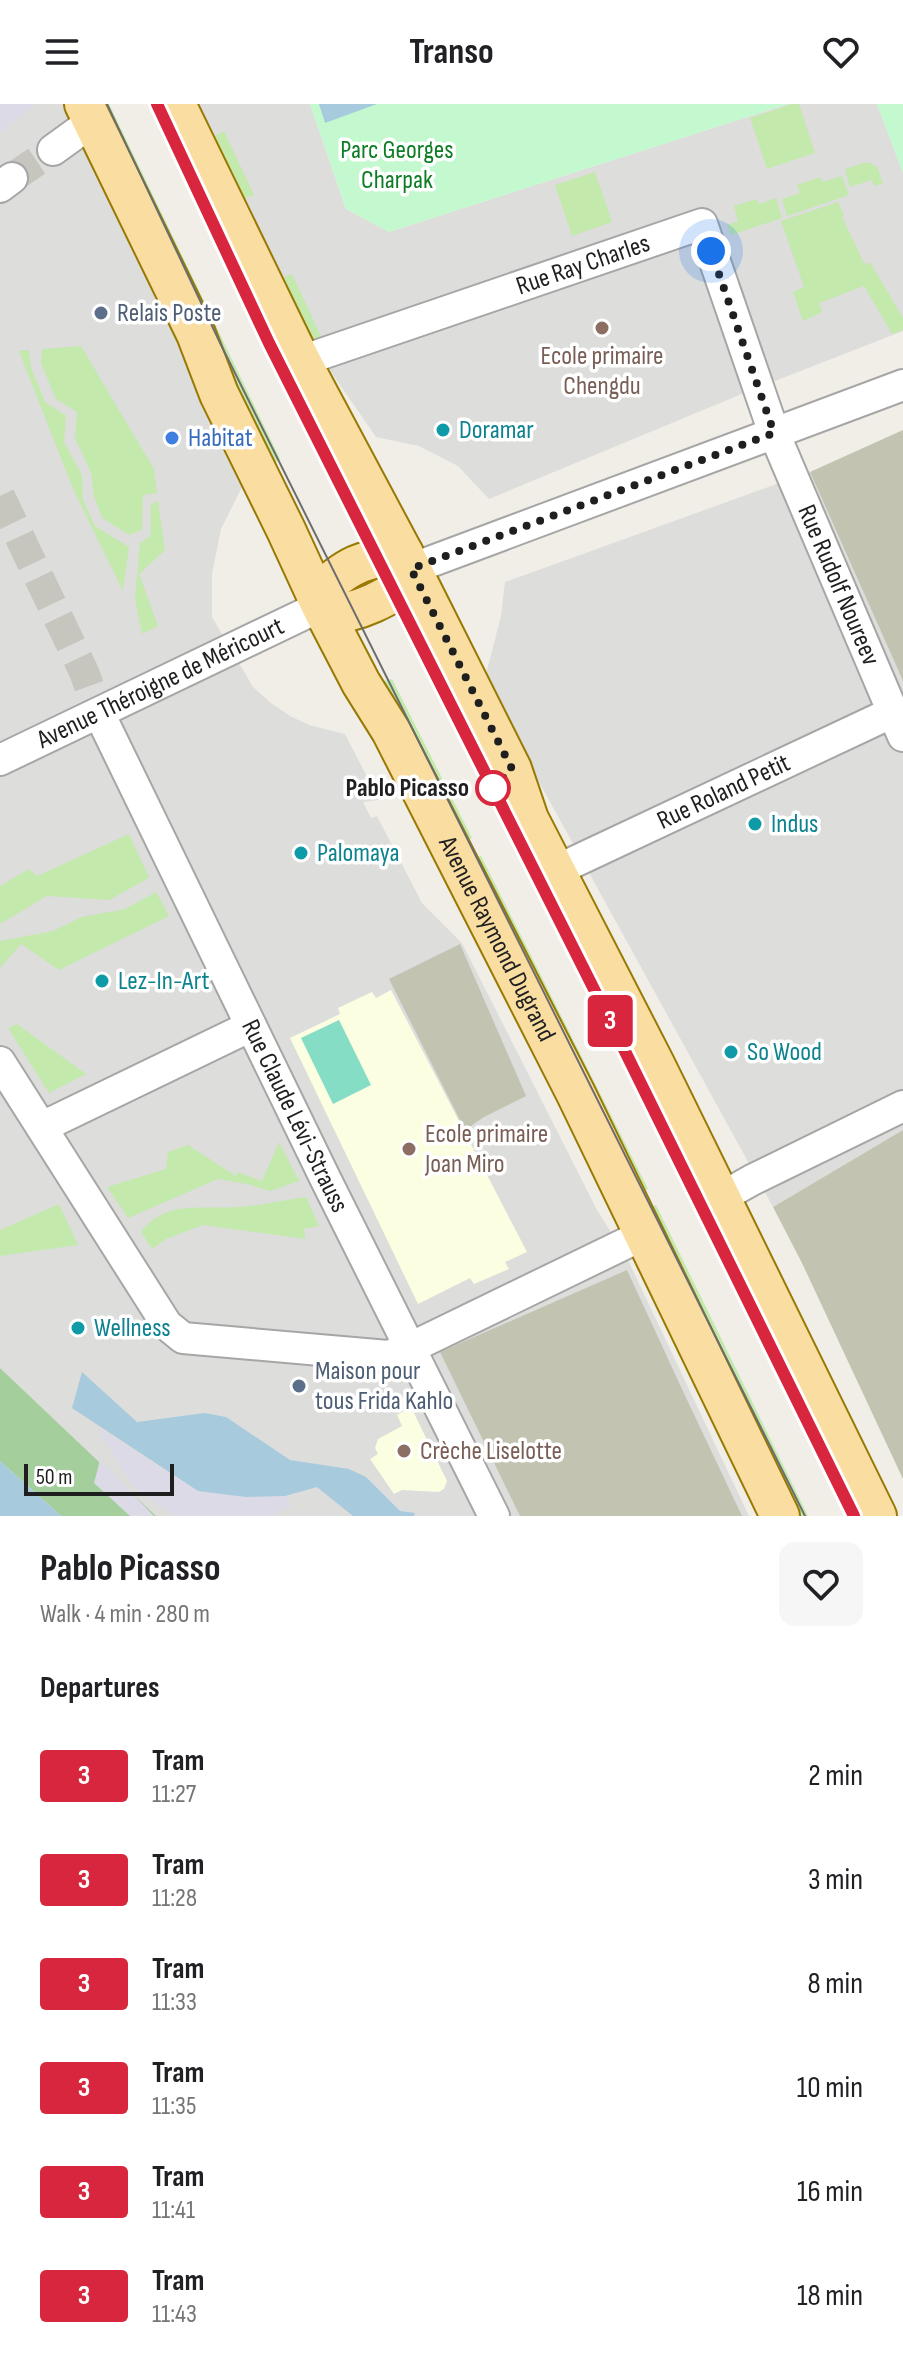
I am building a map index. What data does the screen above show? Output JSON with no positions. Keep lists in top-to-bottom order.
{
  "streets": {
    "main road": ["Avenue Raymond Dugrand"],
    "street": [
      "Rue Ray Charles",
      "Rue Rudolf Noureev",
      "Avenue Théroigne de Méricourt",
      "Rue Roland Petit",
      "Rue Claude Lévi-Strauss"
    ]
  },
  "crossings": [
    ["Rue Ray Charles", "Rue Rudolf Noureev"],
    ["Rue Rudolf Noureev", "Rue Roland Petit"],
    ["Avenue Théroigne de Méricourt", "Avenue Raymond Dugrand"],
    ["Avenue Théroigne de Méricourt", "Rue Claude Lévi-Strauss"]
  ],
  "parks": ["Parc Georges Charpak"],
  "places": [
    "Relais Poste",
    "Ecole primaire Chengdu",
    "Doramar",
    "Habitat",
    "Pablo Picasso",
    "Indus",
    "Palomaya",
    "Lez-In-Art",
    "So Wood",
    "Ecole primaire Joan Miro",
    "Wellness",
    "Maison pour tous Frida Kahlo",
    "Crèche Liselotte"
  ],
  "lines": ["tram line 3"],
  "scale_bar": "50 m",
  "page": {
    "header": "Transo",
    "on_map": "3",
    "scale": "50 m",
    "heading": [
      ["Pablo Picasso", "Walk · 4 min · 280 m"],
      "Departures"
    ],
    "list": [
      {
        "mark": "3",
        "name": "Tram",
        "note": "11:27",
        "value": "2 min"
      },
      {
        "mark": "3",
        "name": "Tram",
        "note": "11:28",
        "value": "3 min"
      },
      {
        "mark": "3",
        "name": "Tram",
        "note": "11:33",
        "value": "8 min"
      },
      {
        "mark": "3",
        "name": "Tram",
        "note": "11:35",
        "value": "10 min"
      },
      {
        "mark": "3",
        "name": "Tram",
        "note": "11:41",
        "value": "16 min"
      },
      {
        "mark": "3",
        "name": "Tram",
        "note": "11:43",
        "value": "18 min"
      }
    ]
  }
}
